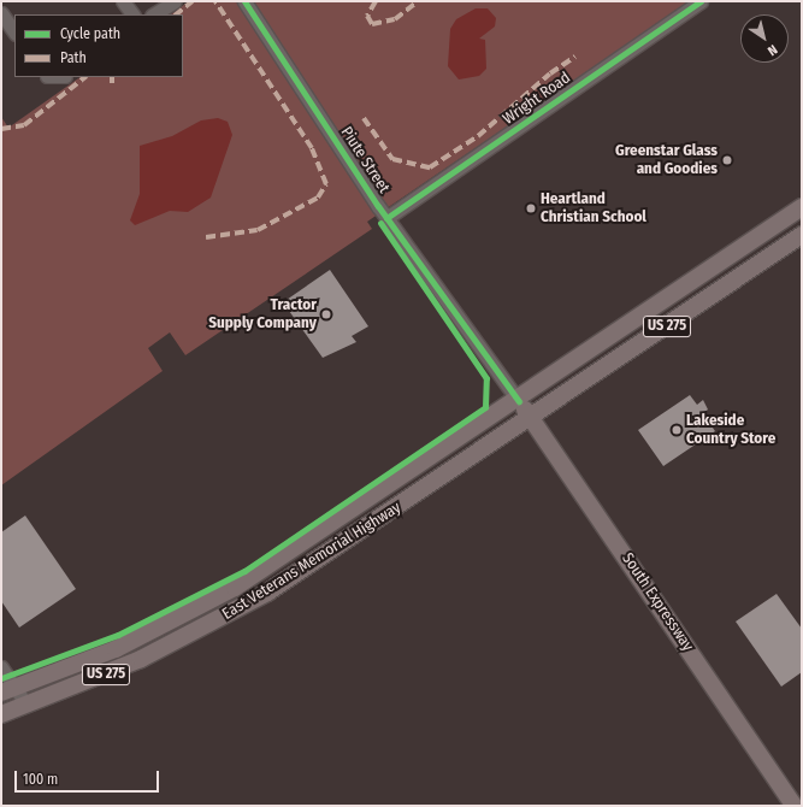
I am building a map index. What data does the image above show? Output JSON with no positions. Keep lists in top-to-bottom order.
{
  "streets": {
    "main road": ["US 275", "East Veterans Memorial Highway", "South Expressway"],
    "street": ["Wright Road", "Piute Street"]
  },
  "crossings": [
    ["Wright Road", "Piute Street"],
    ["Piute Street", "US 275"],
    ["Piute Street", "East Veterans Memorial Highway"],
    ["Piute Street", "South Expressway"],
    ["US 275", "East Veterans Memorial Highway"],
    ["US 275", "South Expressway"],
    ["East Veterans Memorial Highway", "South Expressway"]
  ],
  "places": [
    "Greenstar Glass and Goodies",
    "Heartland Christian School",
    "Tractor Supply Company",
    "Lakeside Country Store"
  ],
  "legend": ["Cycle path", "Path"],
  "scale_bar": "100 m",
  "north": "bottom right"
}
